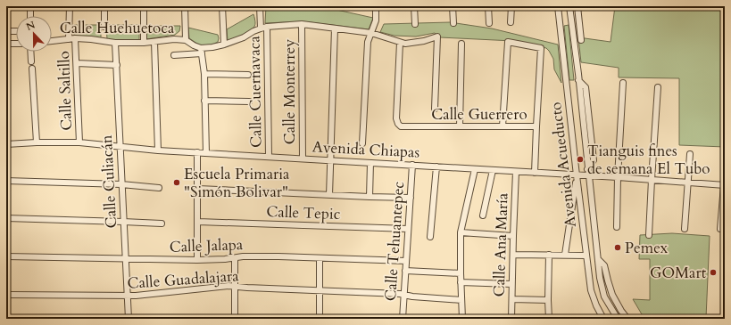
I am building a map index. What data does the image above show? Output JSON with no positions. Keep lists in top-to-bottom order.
{
  "streets": {
    "street": [
      "Calle Huehuetoca",
      "Calle Saltillo",
      "Calle Cuernavaca",
      "Calle Monterrey",
      "Calle Guerrero",
      "Avenida Chiapas",
      "Avenida Acueducto",
      "Calle Culiacán",
      "Calle Tepic",
      "Calle Tehuantepec",
      "Calle Ana María",
      "Calle Jalapa",
      "Calle Guadalajara"
    ]
  },
  "crossings": [
    ["Calle Huehuetoca", "Calle Saltillo"],
    ["Calle Huehuetoca", "Calle Culiacán"],
    ["Calle Saltillo", "Avenida Chiapas"],
    ["Calle Cuernavaca", "Avenida Chiapas"],
    ["Calle Monterrey", "Avenida Chiapas"],
    ["Calle Guerrero", "Avenida Chiapas"],
    ["Avenida Chiapas", "Avenida Acueducto"],
    ["Avenida Chiapas", "Calle Culiacán"],
    ["Avenida Chiapas", "Calle Tehuantepec"],
    ["Avenida Chiapas", "Calle Ana María"],
    ["Calle Culiacán", "Calle Jalapa"],
    ["Calle Culiacán", "Calle Guadalajara"],
    ["Calle Tepic", "Calle Tehuantepec"],
    ["Calle Tehuantepec", "Calle Jalapa"],
    ["Calle Tehuantepec", "Calle Guadalajara"]
  ],
  "places": [
    "Tianguis fines de semana El Tubo",
    "Escuela Primaria \"Simón Bolivar\"",
    "Pemex",
    "GOMart"
  ],
  "north": "top"
}
